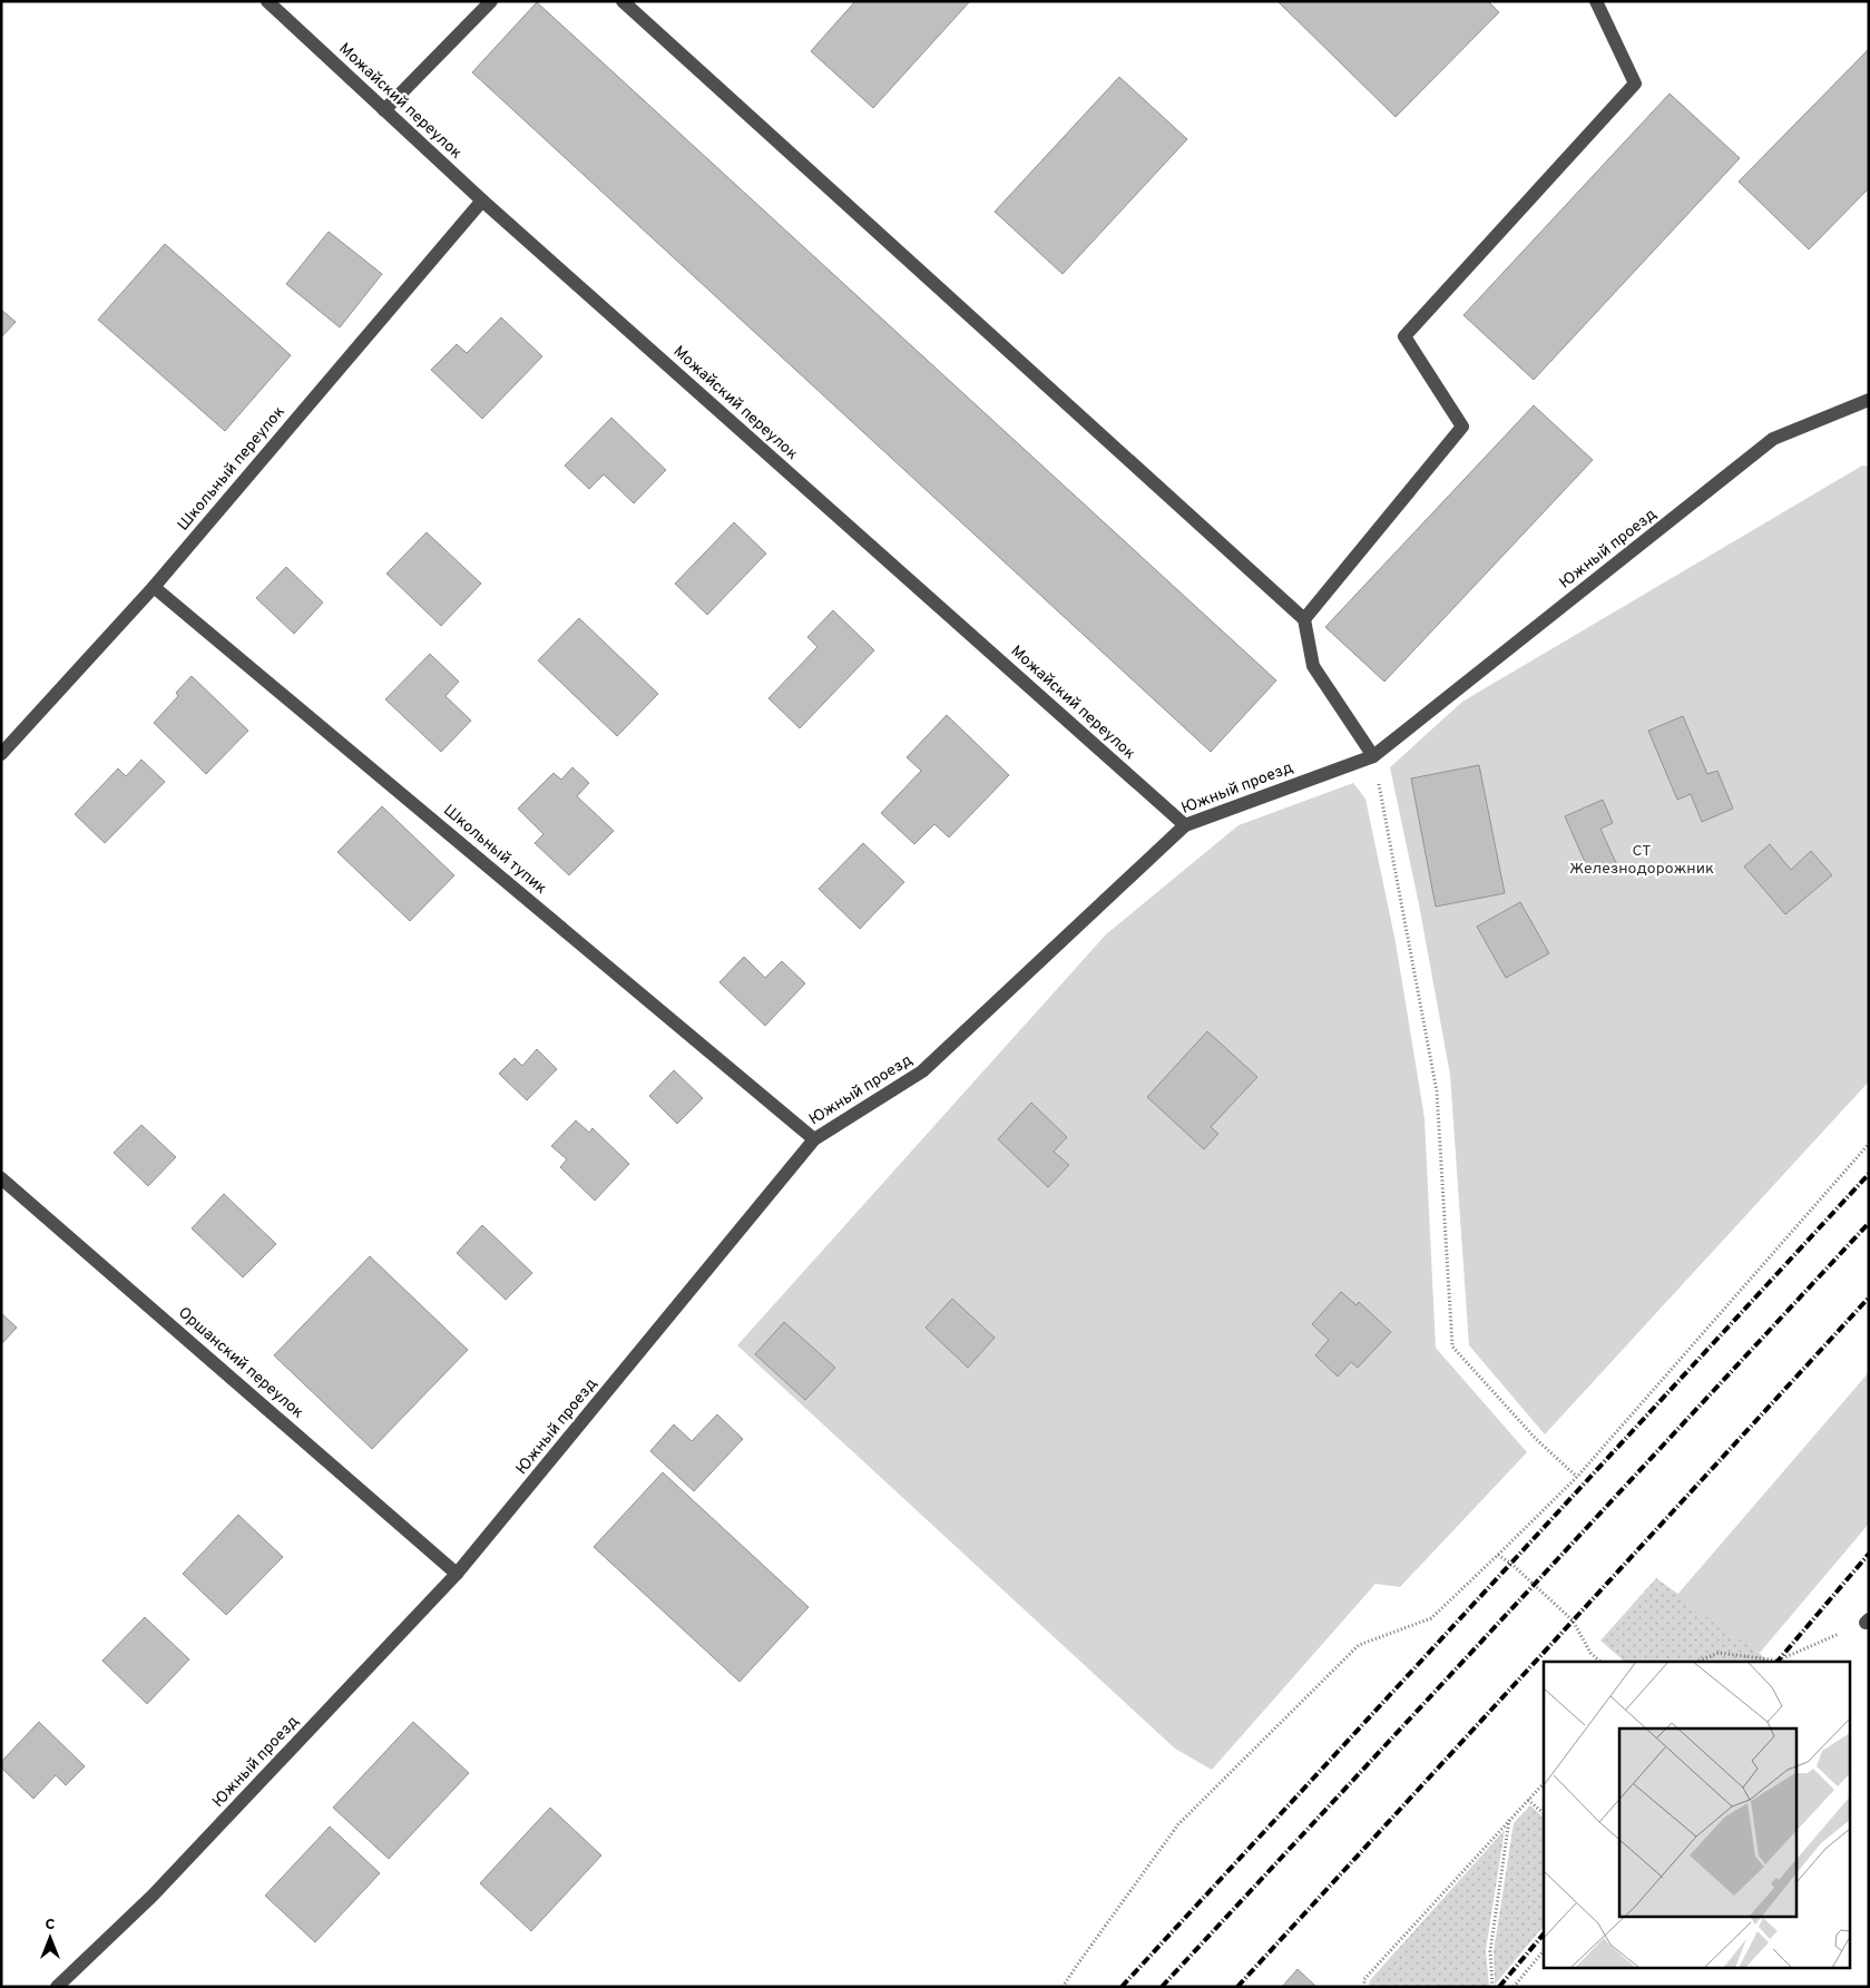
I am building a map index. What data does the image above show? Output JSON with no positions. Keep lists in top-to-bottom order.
{
  "streets": {
    "street": [
      "Можайский переулок",
      "Школьный переулок",
      "Южный проезд",
      "Школьный тупик",
      "Оршанский переулок"
    ]
  },
  "crossings": [
    ["Можайский переулок", "Школьный переулок"],
    ["Можайский переулок", "Южный проезд"],
    ["Школьный переулок", "Школьный тупик"],
    ["Южный проезд", "Школьный тупик"],
    ["Южный проезд", "Оршанский переулок"]
  ],
  "parks": ["СТ Железнодорожник"],
  "north": "top"
}
